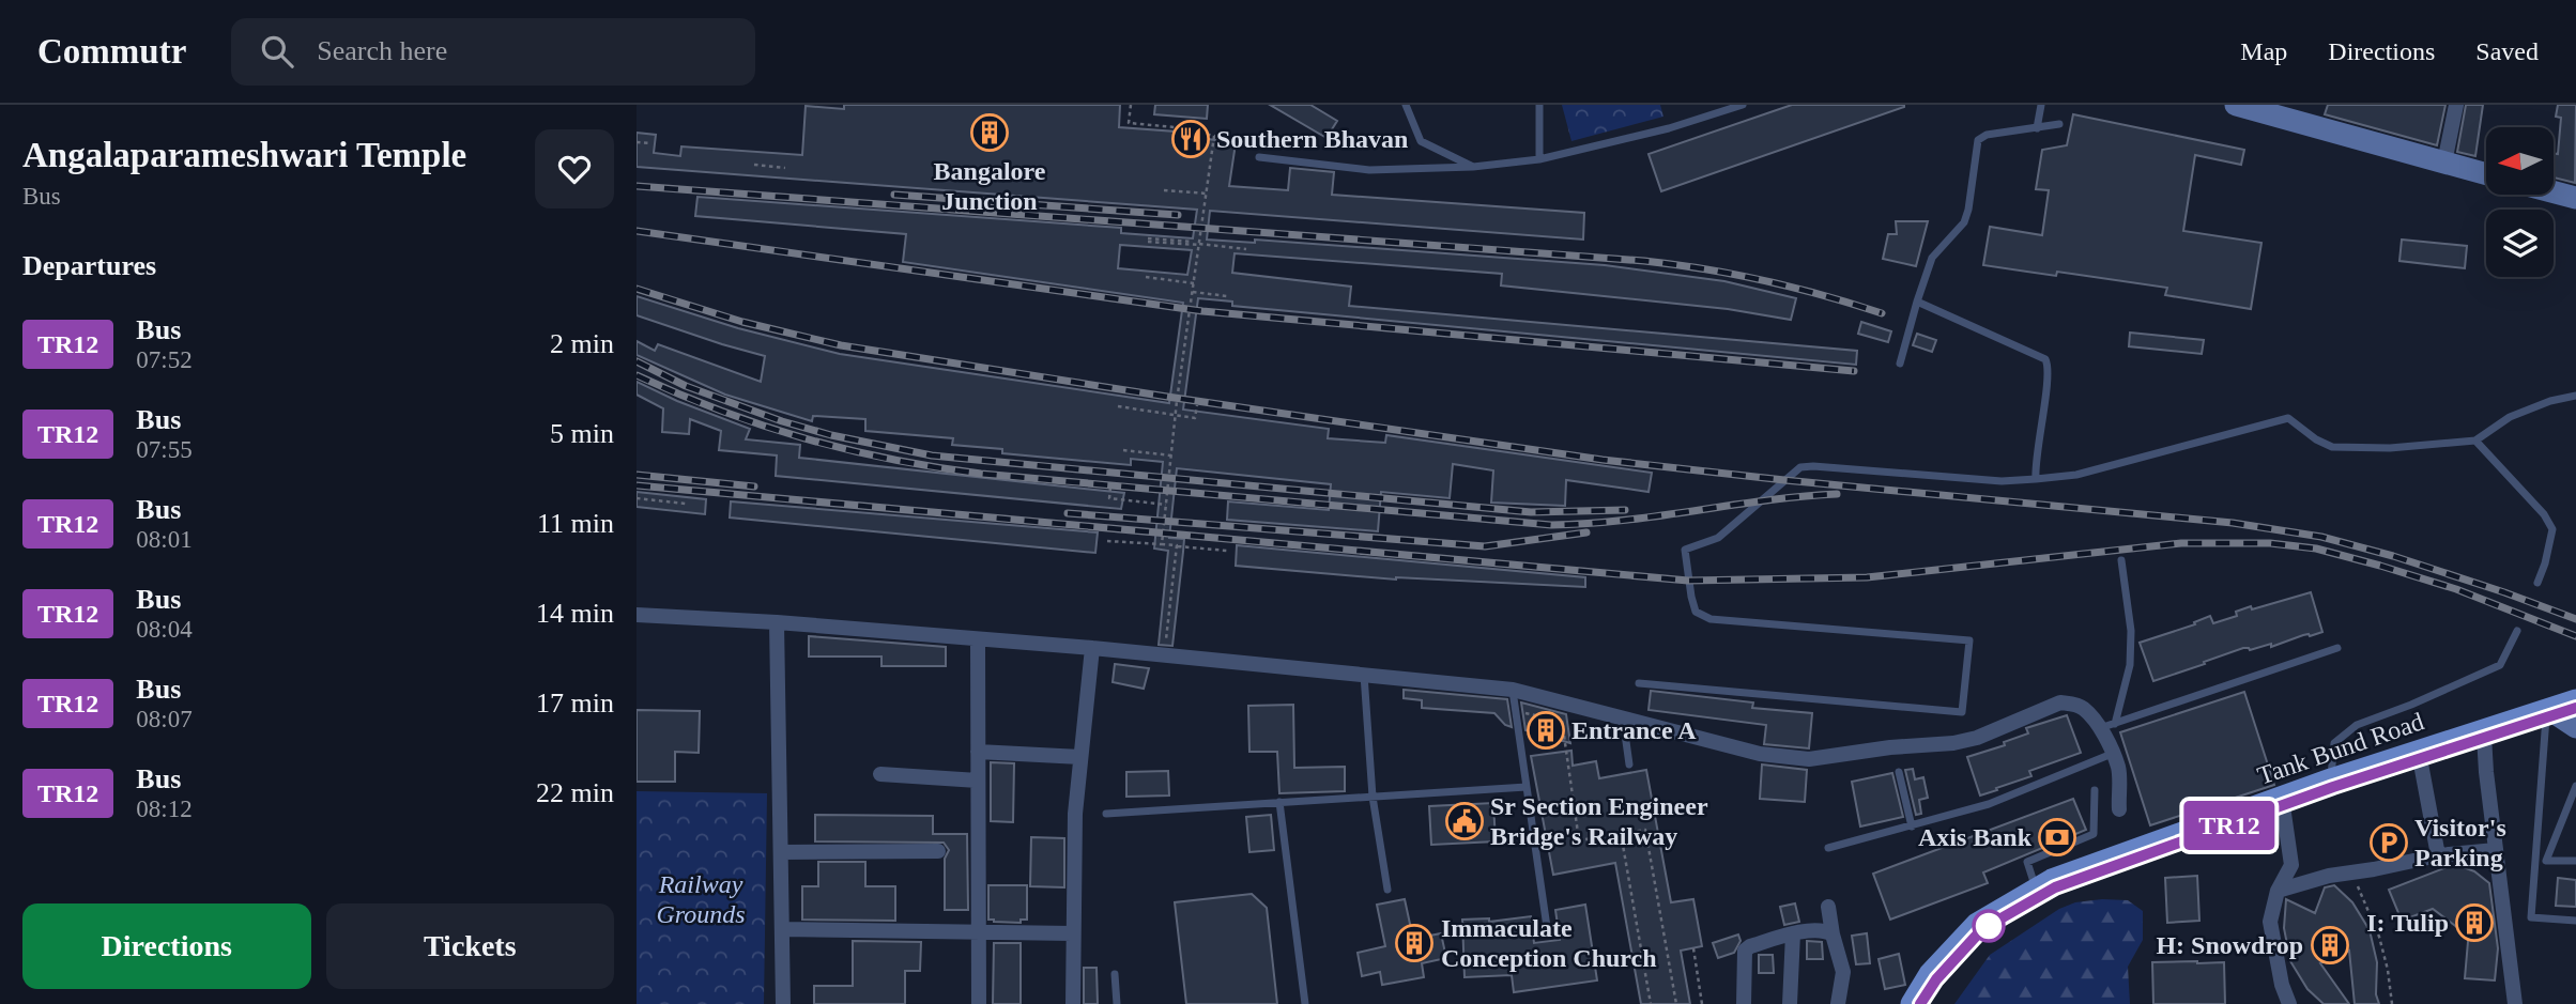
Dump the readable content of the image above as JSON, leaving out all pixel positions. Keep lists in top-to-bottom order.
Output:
{
  "streets": {
    "main road": ["Tank Bund Road"]
  },
  "parks": ["Railway Grounds"],
  "places": {
    "building": [
      "Bangalore Junction",
      "Entrance A",
      "I: Tulip",
      "Immaculate Conception Church",
      "H: Snowdrop"
    ],
    "restaurant": ["Southern Bhavan"],
    "public building": ["Sr Section Engineer Bridge's Railway"],
    "bank": ["Axis Bank"],
    "parking": ["Visitor's Parking"]
  },
  "lines": ["bus line TR12"],
  "north": "left",
  "page": {
    "header": "Commutr",
    "search": "Search here",
    "nav": ["Map", "Directions", "Saved"],
    "heading": [
      ["Angalaparameshwari Temple", "Bus"],
      "Departures"
    ],
    "on_map": "TR12",
    "list": [
      {
        "mark": "TR12",
        "name": "Bus",
        "note": "07:52",
        "value": "2 min"
      },
      {
        "mark": "TR12",
        "name": "Bus",
        "note": "07:55",
        "value": "5 min"
      },
      {
        "mark": "TR12",
        "name": "Bus",
        "note": "08:01",
        "value": "11 min"
      },
      {
        "mark": "TR12",
        "name": "Bus",
        "note": "08:04",
        "value": "14 min"
      },
      {
        "mark": "TR12",
        "name": "Bus",
        "note": "08:07",
        "value": "17 min"
      },
      {
        "mark": "TR12",
        "name": "Bus",
        "note": "08:12",
        "value": "22 min"
      }
    ],
    "buttons": ["Directions", "Tickets"]
  }
}
